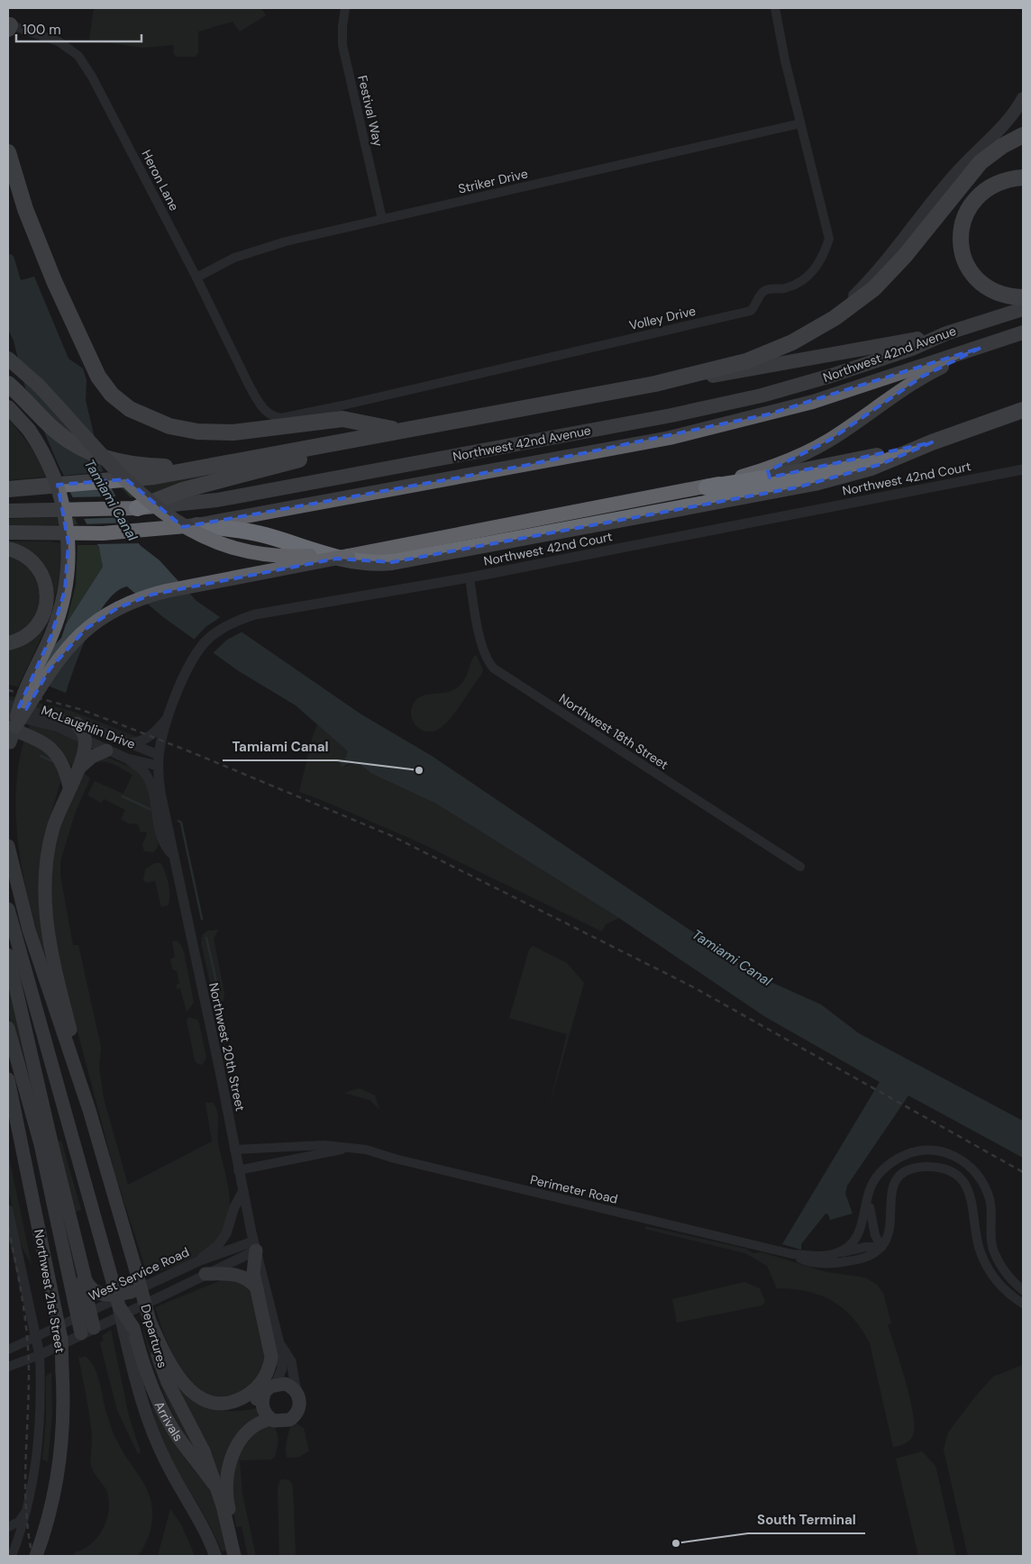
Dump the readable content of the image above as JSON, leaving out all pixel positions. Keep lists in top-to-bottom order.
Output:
{
  "streets": {
    "highway": ["Northwest 42nd Avenue"],
    "main road": ["Northwest 21st Street", "Departures", "Arrivals"],
    "street": [
      "Festival Way",
      "Heron Lane",
      "Striker Drive",
      "Volley Drive",
      "Northwest 42nd Court",
      "McLaughlin Drive",
      "Northwest 18th Street",
      "Northwest 20th Street",
      "Perimeter Road",
      "West Service Road"
    ]
  },
  "crossings": [
    ["Festival Way", "Striker Drive"],
    ["Heron Lane", "Striker Drive"],
    ["Heron Lane", "Volley Drive"],
    ["Striker Drive", "Volley Drive"],
    ["Northwest 42nd Court", "McLaughlin Drive"],
    ["Northwest 42nd Court", "Northwest 18th Street"],
    ["Northwest 42nd Court", "Northwest 20th Street"],
    ["McLaughlin Drive", "Northwest 20th Street"],
    ["Northwest 20th Street", "Perimeter Road"],
    ["Northwest 20th Street", "West Service Road"],
    ["Northwest 20th Street", "Arrivals"]
  ],
  "water": ["Tamiami Canal"],
  "places": ["Tamiami Canal", "South Terminal"],
  "scale_bar": "100 m"
}
